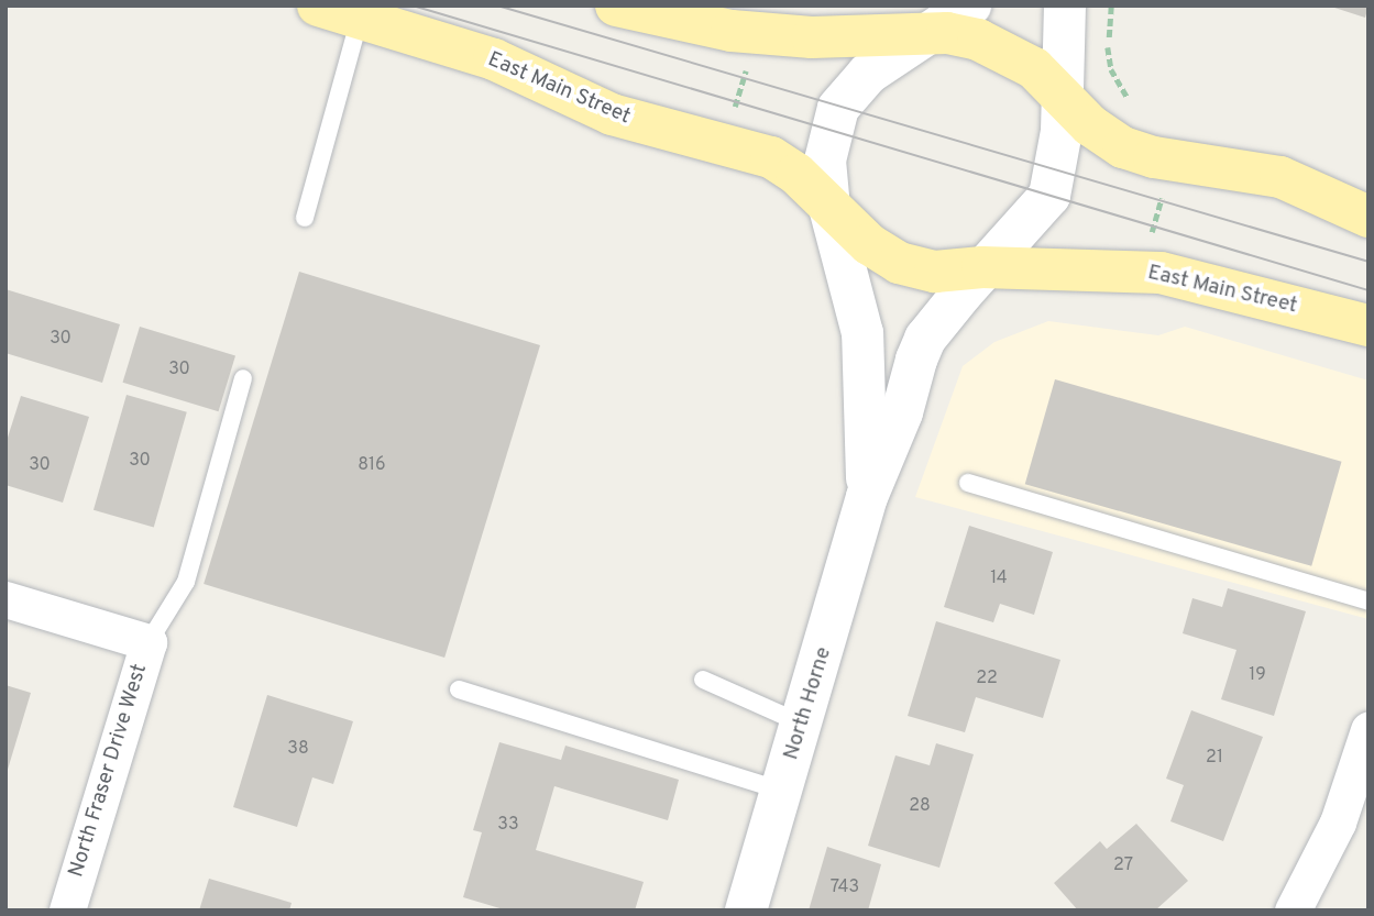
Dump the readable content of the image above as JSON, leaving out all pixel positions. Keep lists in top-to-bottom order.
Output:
{
  "streets": {
    "main road": ["East Main Street"],
    "street": ["North Horne", "North Fraser Drive West"]
  },
  "crossings": [
    ["East Main Street", "North Horne"]
  ],
  "house_numbers": [
    "30",
    "30",
    "30",
    "30",
    "816",
    "14",
    "19",
    "22",
    "38",
    "21",
    "28",
    "33",
    "27",
    "743"
  ]
}
